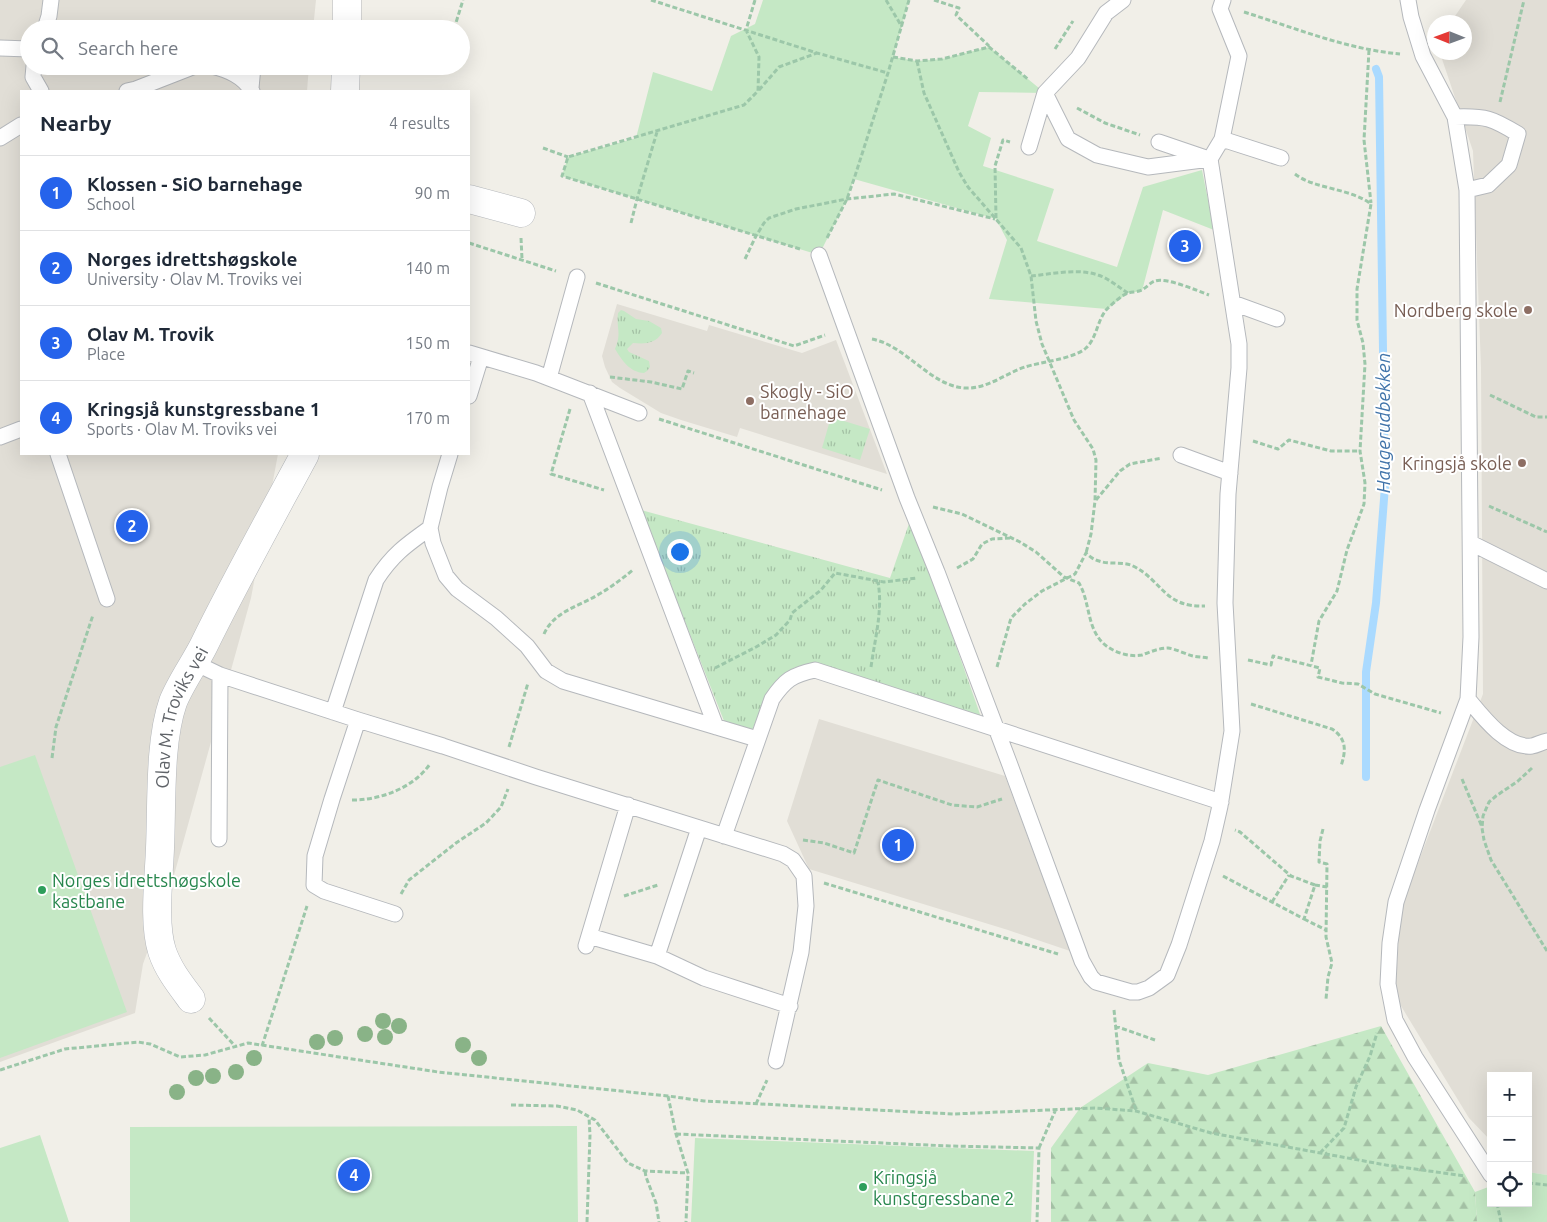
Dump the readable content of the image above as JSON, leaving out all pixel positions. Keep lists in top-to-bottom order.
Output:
{
  "streets": {
    "street": ["Olav M. Troviks vei"]
  },
  "water": ["Haugerudbekken"],
  "places": [
    "Nordberg skole",
    "Skogly - SiO barnehage",
    "Kringsjå skole",
    "Norges idrettshøgskole kastbane",
    "Kringsjå kunstgressbane 2"
  ],
  "north": "left",
  "page": {
    "search": "Search here",
    "heading": ["Nearby", "4 results"],
    "list": [
      {
        "mark": "1",
        "name": "Klossen - SiO barnehage",
        "note": "School",
        "value": "90 m"
      },
      {
        "mark": "2",
        "name": "Norges idrettshøgskole",
        "note": "University · Olav M. Troviks vei",
        "value": "140 m"
      },
      {
        "mark": "3",
        "name": "Olav M. Trovik",
        "note": "Place",
        "value": "150 m"
      },
      {
        "mark": "4",
        "name": "Kringsjå kunstgressbane 1",
        "note": "Sports · Olav M. Troviks vei",
        "value": "170 m"
      }
    ],
    "pins": [
      "3",
      "2",
      "1",
      "4"
    ],
    "map_buttons": ["+", "−"]
  }
}
